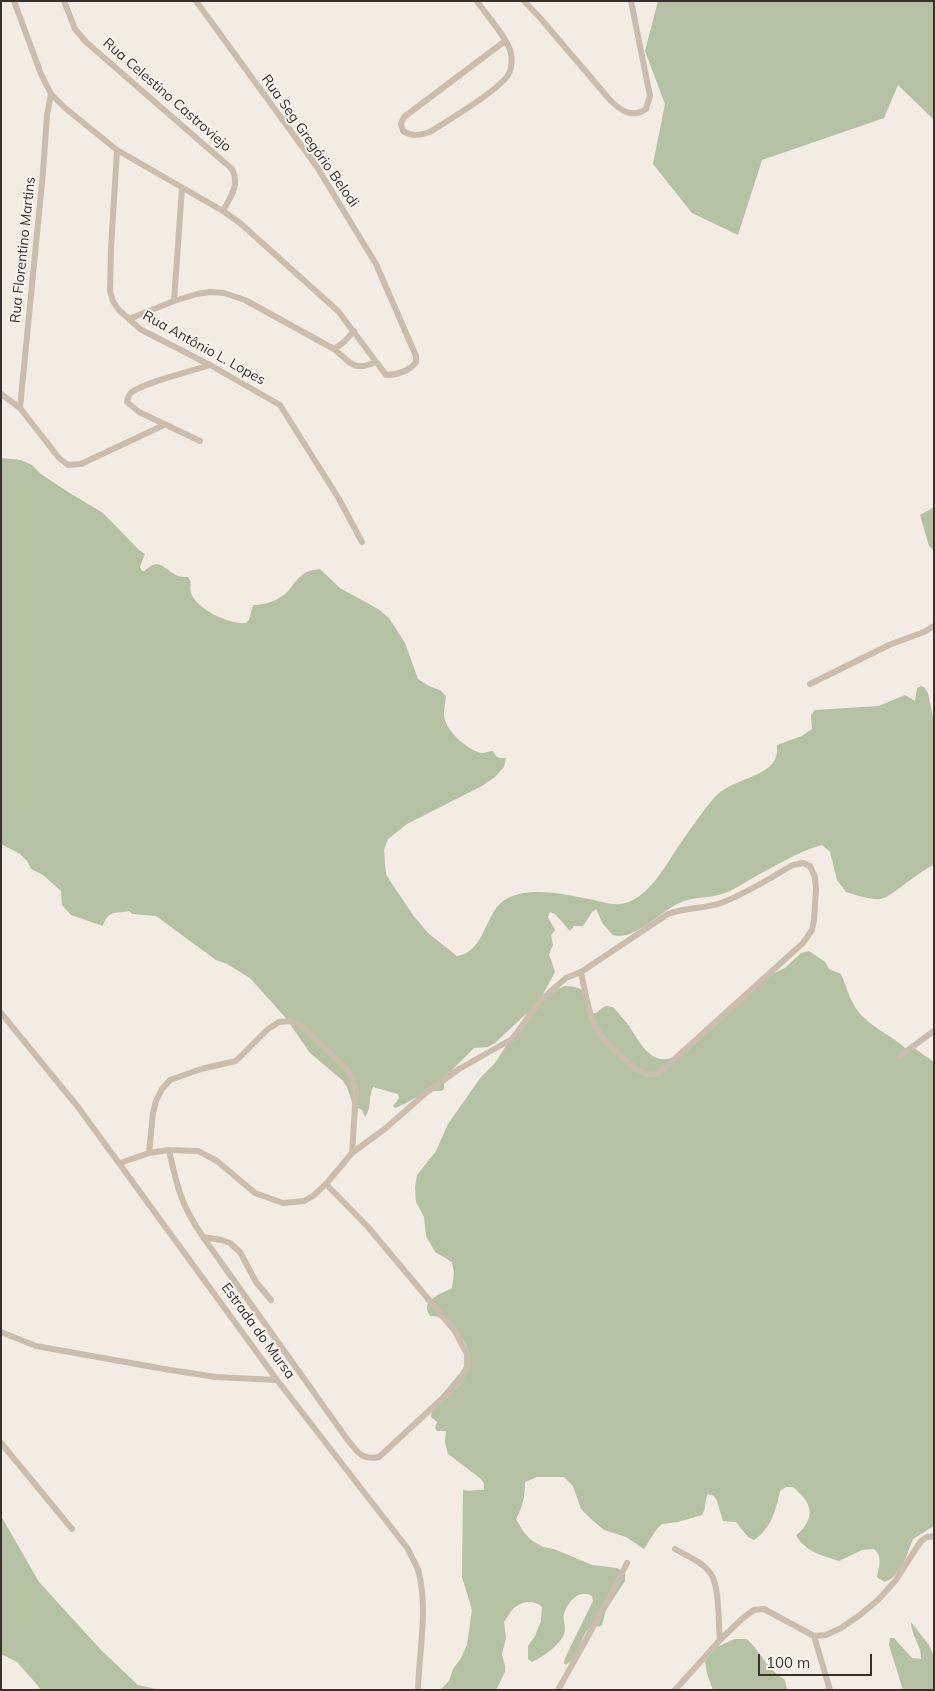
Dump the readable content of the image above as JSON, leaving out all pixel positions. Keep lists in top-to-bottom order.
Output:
{
  "streets": {
    "street": [
      "Rua Celestino Castroviejo",
      "Rua Seg Gregório Belodi",
      "Rua Florentino Martins",
      "Rua Antônio L. Lopes",
      "Estrada do Mursa"
    ]
  },
  "scale_bar": "100 m"
}
